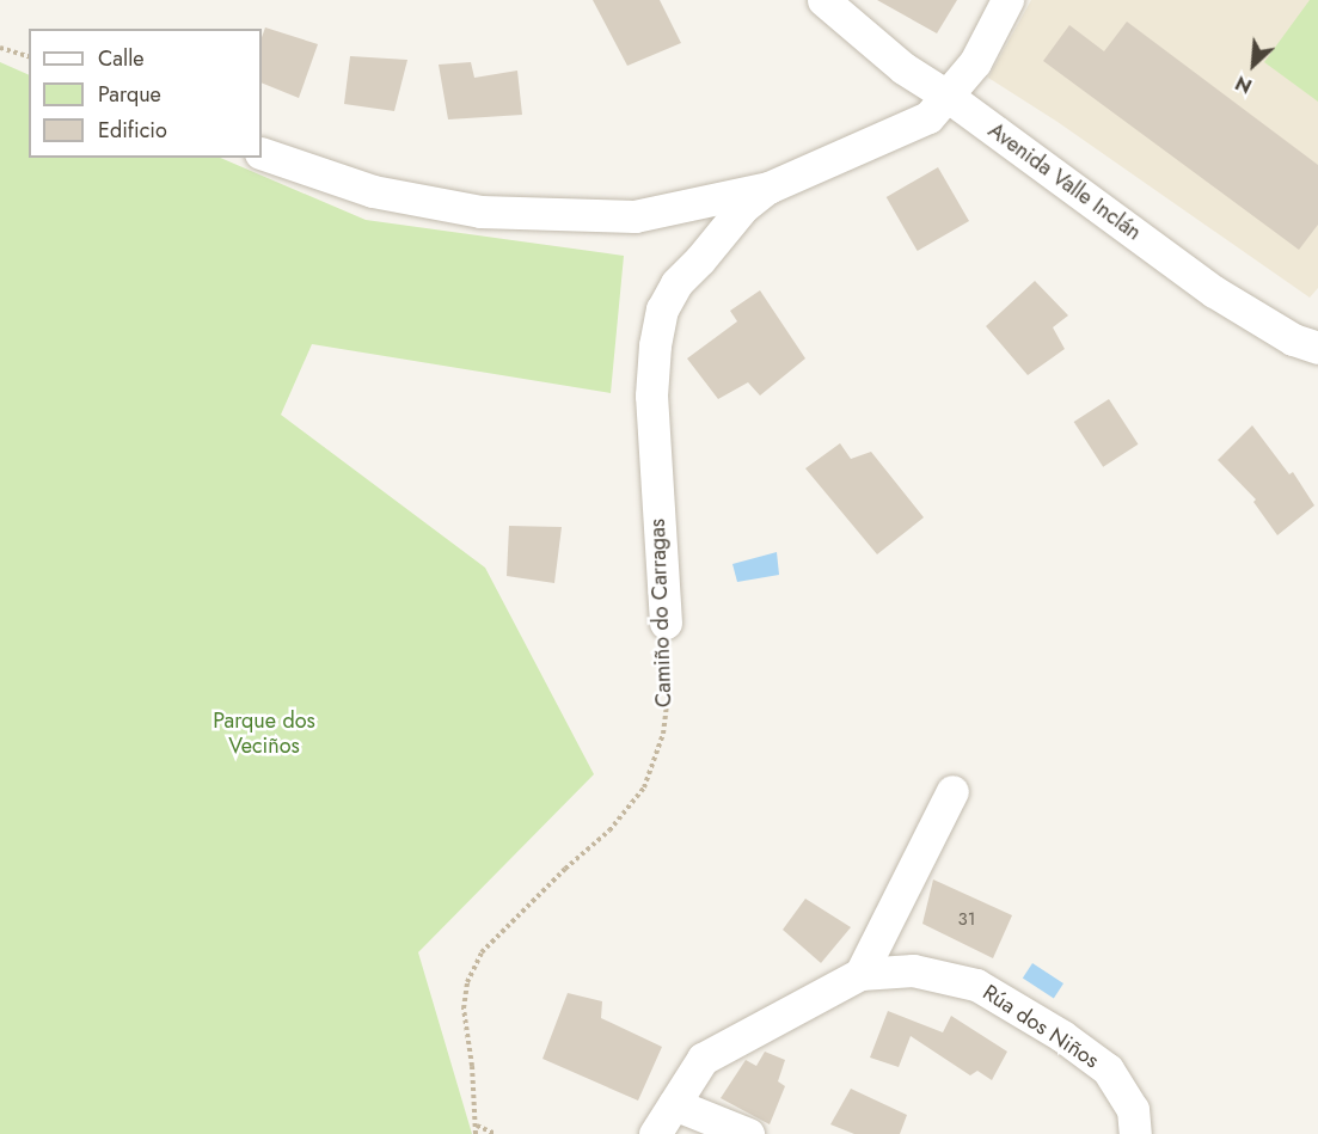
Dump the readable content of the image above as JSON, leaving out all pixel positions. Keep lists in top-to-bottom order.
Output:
{
  "streets": {
    "street": ["Avenida Valle Inclán", "Camiño do Carragas", "Rúa dos Niños"]
  },
  "crossings": [
    ["Avenida Valle Inclán", "Camiño do Carragas"]
  ],
  "parks": ["Parque dos Veciños"],
  "house_numbers": ["31"],
  "legend": ["Calle", "Parque", "Edificio"],
  "north": "bottom left"
}
